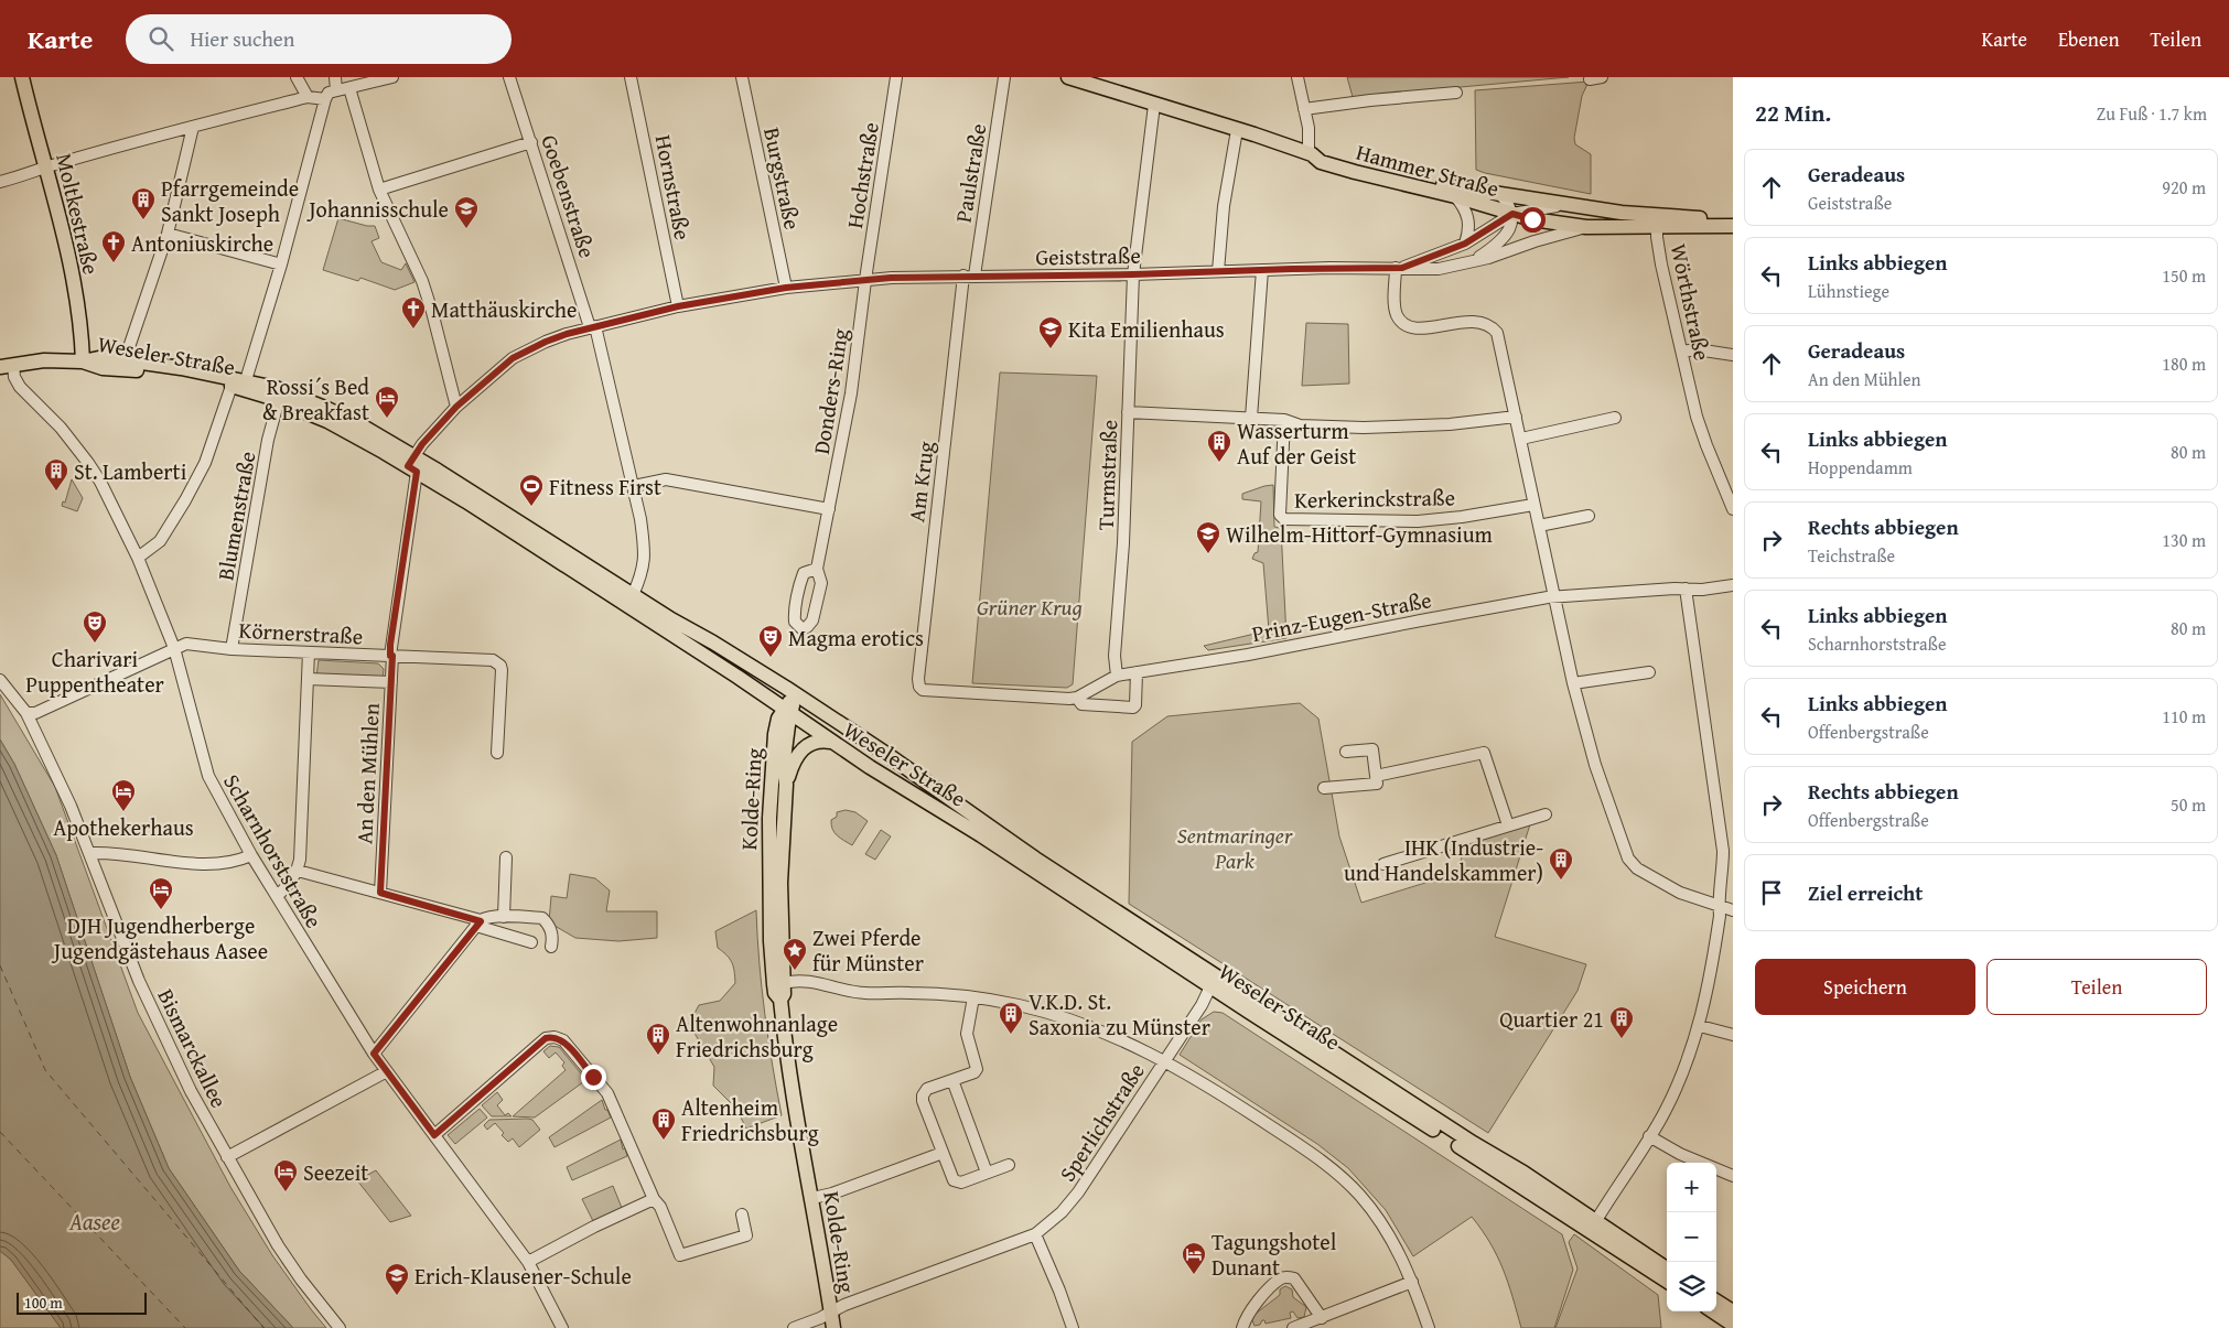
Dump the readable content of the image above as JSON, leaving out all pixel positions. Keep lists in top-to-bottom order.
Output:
{
  "streets": {
    "main road": [
      "Hammer Straße",
      "Moltkestraße",
      "Weseler Straße",
      "Kolde-Ring"
    ],
    "street": [
      "Paulstraße",
      "Hochstraße",
      "Burgstraße",
      "Hornstraße",
      "Goebenstraße",
      "Geiststraße",
      "Wörthstraße",
      "Donders-Ring",
      "Turmstraße",
      "Am Krug",
      "Kerkerinckstraße",
      "Blumenstraße",
      "Prinz-Eugen-Straße",
      "Körnerstraße",
      "An den Mühlen",
      "Scharnhorststraße",
      "Bismarckallee",
      "Sperlichstraße"
    ]
  },
  "crossings": [
    ["Hammer Straße", "Geiststraße"],
    ["Hammer Straße", "Wörthstraße"],
    ["Hammer Straße", "Turmstraße"],
    ["Paulstraße", "Geiststraße"],
    ["Paulstraße", "Am Krug"],
    ["Hochstraße", "Geiststraße"],
    ["Hochstraße", "Donders-Ring"],
    ["Burgstraße", "Geiststraße"],
    ["Hornstraße", "Geiststraße"],
    ["Goebenstraße", "Geiststraße"],
    ["Goebenstraße", "Weseler Straße"],
    ["Moltkestraße", "Weseler Straße"],
    ["Geiststraße", "Weseler Straße"],
    ["Geiststraße", "Donders-Ring"],
    ["Geiststraße", "Turmstraße"],
    ["Geiststraße", "Am Krug"],
    ["Geiststraße", "An den Mühlen"],
    ["Weseler Straße", "Blumenstraße"],
    ["Weseler Straße", "An den Mühlen"],
    ["Weseler Straße", "Kolde-Ring"],
    ["Weseler Straße", "Scharnhorststraße"],
    ["Weseler Straße", "Sperlichstraße"],
    ["Turmstraße", "Prinz-Eugen-Straße"],
    ["Am Krug", "Prinz-Eugen-Straße"],
    ["Blumenstraße", "Körnerstraße"],
    ["Körnerstraße", "An den Mühlen"],
    ["Körnerstraße", "Scharnhorststraße"],
    ["Körnerstraße", "Bismarckallee"]
  ],
  "water": ["Aasee"],
  "parks": ["Grüner Krug", "Sentmaringer Park"],
  "places": {
    "building": [
      "Pfarrgemeinde Sankt Joseph",
      "Wasserturm Auf der Geist",
      "St. Lamberti",
      "IHK (Industrie- und Handelskammer)",
      "V.K.D. St. Saxonia zu Münster",
      "Quartier 21",
      "Altenwohnanlage Friedrichsburg",
      "Altenheim Friedrichsburg"
    ],
    "school or university": [
      "Johannisschule",
      "Kita Emilienhaus",
      "Wilhelm-Hittorf-Gymnasium",
      "Erich-Klausener-Schule"
    ],
    "church": ["Antoniuskirche", "Matthäuskirche"],
    "hotel": [
      "Rossi´s Bed & Breakfast",
      "Apothekerhaus",
      "DJH Jugendherberge Jugendgästehaus Aasee",
      "Seezeit",
      "Tagungshotel Dunant"
    ],
    "sports": ["Fitness First"],
    "theatre": ["Charivari Puppentheater", "Magma erotics"],
    "place": ["Zwei Pferde für Münster"]
  },
  "scale_bar": "100 m",
  "page": {
    "header": "Karte",
    "search": "Hier suchen",
    "nav": ["Karte", "Ebenen", "Teilen"],
    "heading": ["22 Min.", "Zu Fuß · 1.7 km"],
    "list": [
      ["Geradeaus", "Geiststraße", "920 m"],
      ["Links abbiegen", "Lühnstiege", "150 m"],
      ["Geradeaus", "An den Mühlen", "180 m"],
      ["Links abbiegen", "Hoppendamm", "80 m"],
      ["Rechts abbiegen", "Teichstraße", "130 m"],
      ["Links abbiegen", "Scharnhorststraße", "80 m"],
      ["Links abbiegen", "Offenbergstraße", "110 m"],
      ["Rechts abbiegen", "Offenbergstraße", "50 m"],
      "Ziel erreicht"
    ],
    "buttons": ["Speichern", "Teilen"],
    "map_buttons": ["+", "−"],
    "scale": "100 m"
  }
}
